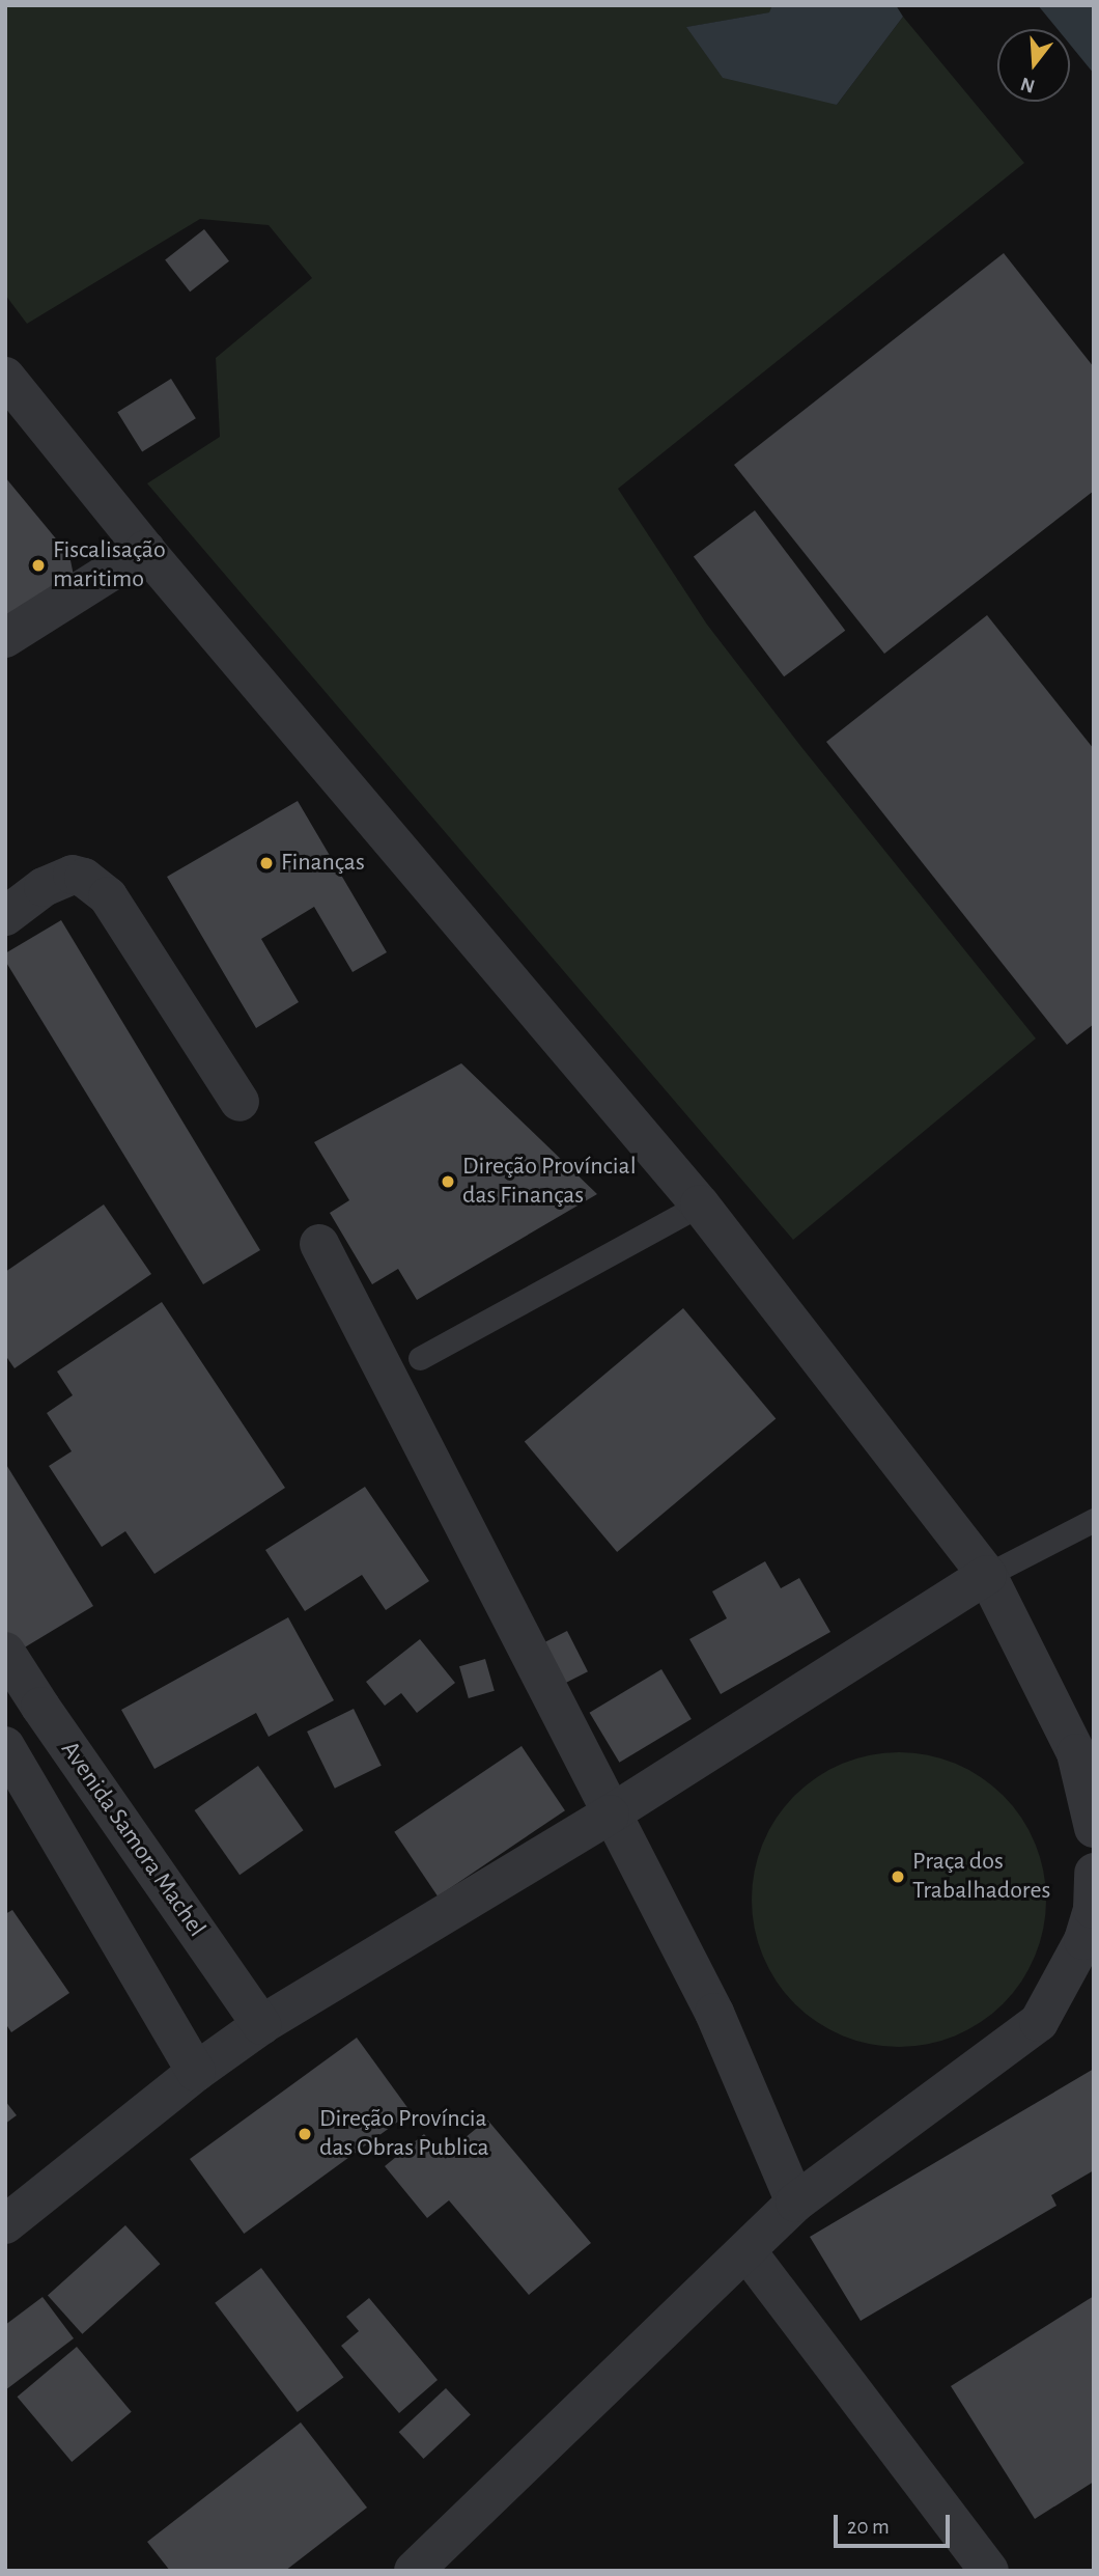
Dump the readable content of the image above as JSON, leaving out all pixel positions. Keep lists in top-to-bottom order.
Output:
{
  "streets": {
    "street": ["Avenida Samora Machel"]
  },
  "places": [
    "Fiscalisação maritimo",
    "Finanças",
    "Direção Províncial das Finanças",
    "Praça dos Trabalhadores",
    "Direção Província das Obras Publica"
  ],
  "scale_bar": "20 m",
  "north": "bottom"
}
